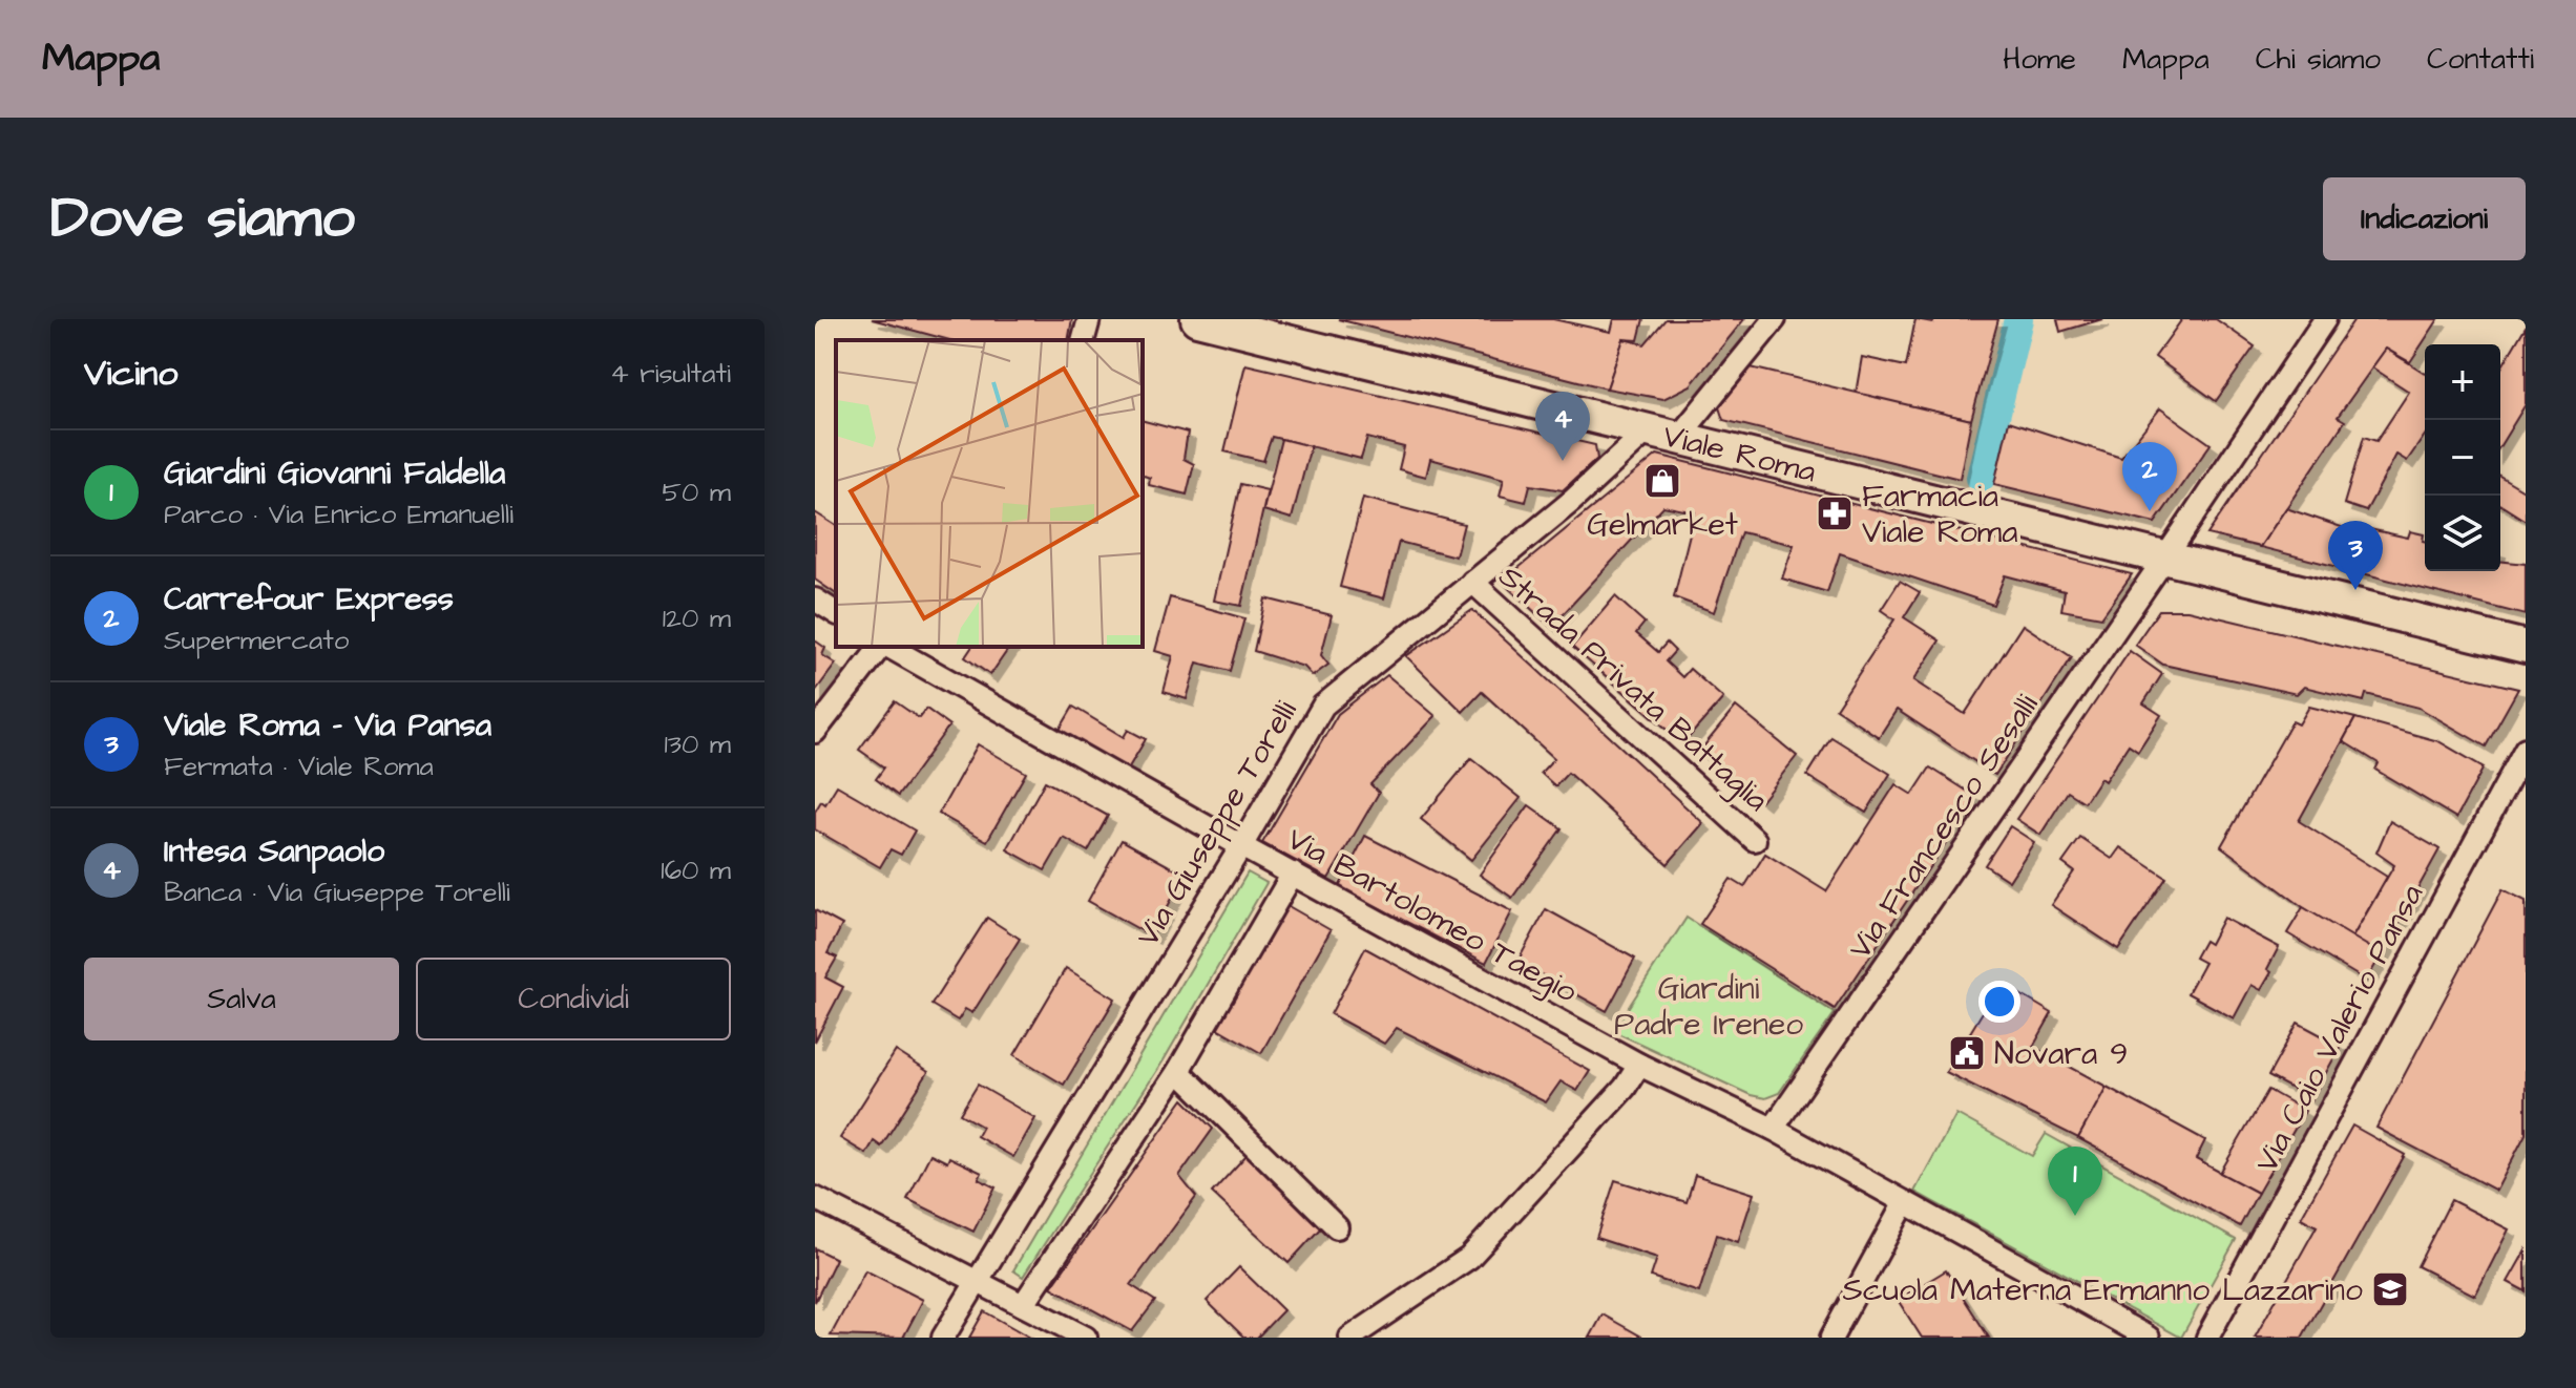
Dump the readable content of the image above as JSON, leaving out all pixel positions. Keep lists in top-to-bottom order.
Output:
{
  "streets": {
    "street": [
      "Viale Roma",
      "Strada Privata Battaglia",
      "Via Giuseppe Torelli",
      "Via Francesco Sesalli",
      "Via Bartolomeo Taegio",
      "Via Caio Valerio Pansa"
    ]
  },
  "crossings": [
    ["Viale Roma", "Via Giuseppe Torelli"],
    ["Viale Roma", "Via Francesco Sesalli"],
    ["Strada Privata Battaglia", "Via Giuseppe Torelli"],
    ["Via Giuseppe Torelli", "Via Bartolomeo Taegio"],
    ["Via Francesco Sesalli", "Via Bartolomeo Taegio"]
  ],
  "parks": ["Giardini Padre Ireneo"],
  "places": {
    "shop": ["Gelmarket"],
    "pharmacy": ["Farmacia Viale Roma"],
    "public building": ["Novara 9"],
    "school or university": ["Scuola Materna Ermanno Lazzarino"]
  },
  "page": {
    "header": "Mappa",
    "nav": [
      "Home",
      "Mappa",
      "Chi siamo",
      "Contatti"
    ],
    "title": "Dove siamo",
    "buttons": [
      "Indicazioni",
      ["Salva", "Condividi"]
    ],
    "heading": ["Vicino", "4 risultati"],
    "map_buttons": ["+", "−"],
    "pins": [
      "4",
      "2",
      "3",
      "1"
    ],
    "list": [
      {
        "mark": "1",
        "name": "Giardini Giovanni Faldella",
        "note": "Parco · Via Enrico Emanuelli",
        "value": "50 m"
      },
      {
        "mark": "2",
        "name": "Carrefour Express",
        "note": "Supermercato",
        "value": "120 m"
      },
      {
        "mark": "3",
        "name": "Viale Roma - Via Pansa",
        "note": "Fermata · Viale Roma",
        "value": "130 m"
      },
      {
        "mark": "4",
        "name": "Intesa Sanpaolo",
        "note": "Banca · Via Giuseppe Torelli",
        "value": "160 m"
      }
    ]
  }
}
